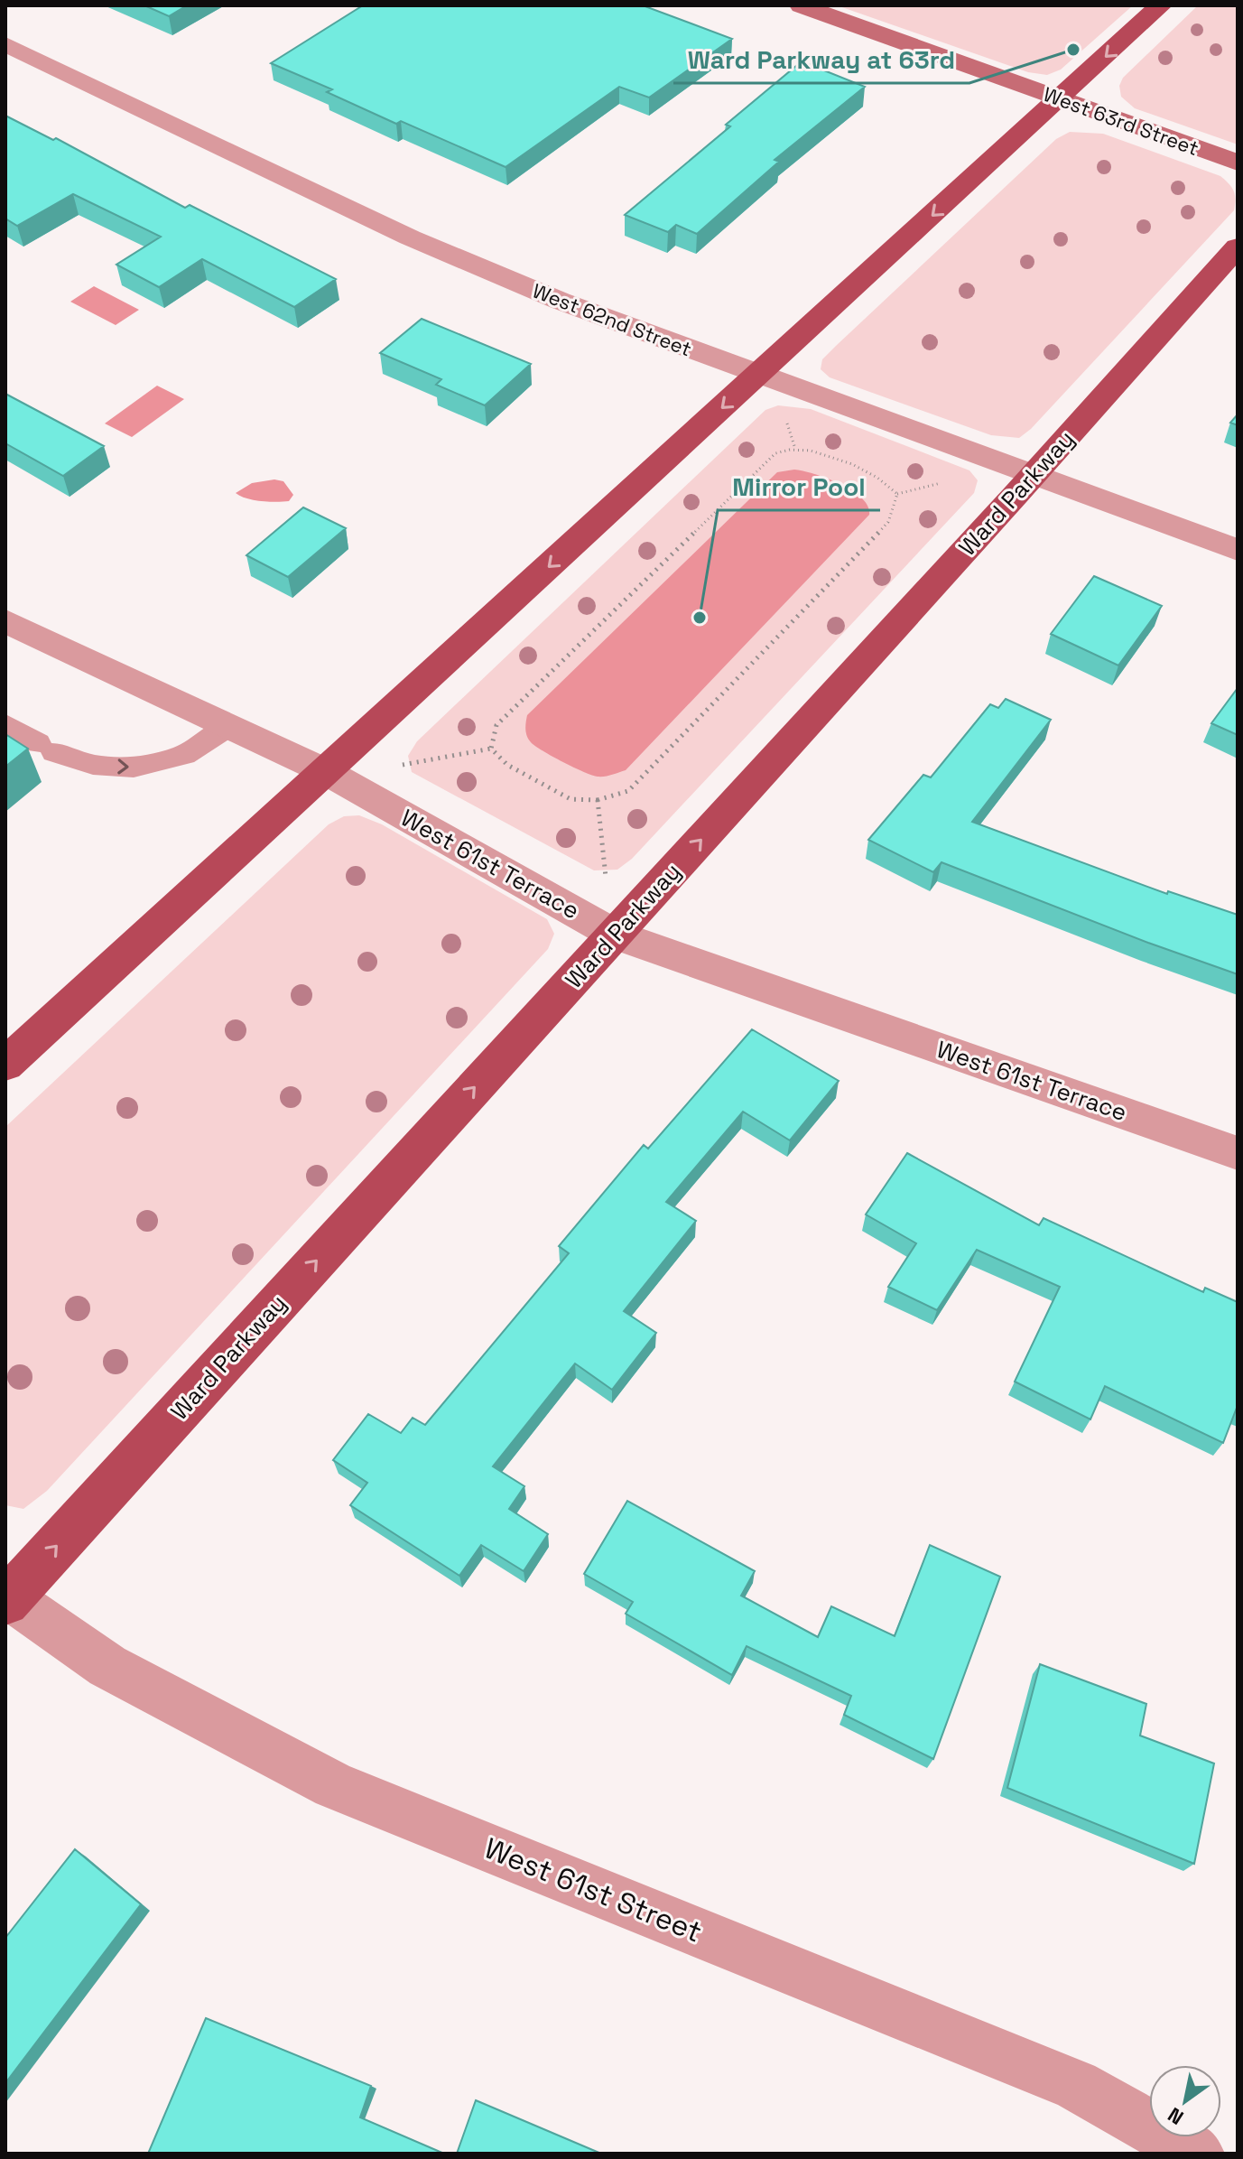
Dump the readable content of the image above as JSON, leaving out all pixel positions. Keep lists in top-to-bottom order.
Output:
{
  "streets": {
    "main road": ["West 63rd Street", "Ward Parkway"],
    "street": ["West 62nd Street", "West 61st Terrace", "West 61st Street"]
  },
  "crossings": [
    ["West 62nd Street", "Ward Parkway"],
    ["Ward Parkway", "West 61st Terrace"],
    ["Ward Parkway", "West 61st Street"]
  ],
  "places": ["Ward Parkway at 63rd", "Mirror Pool"],
  "north": "bottom left"
}
